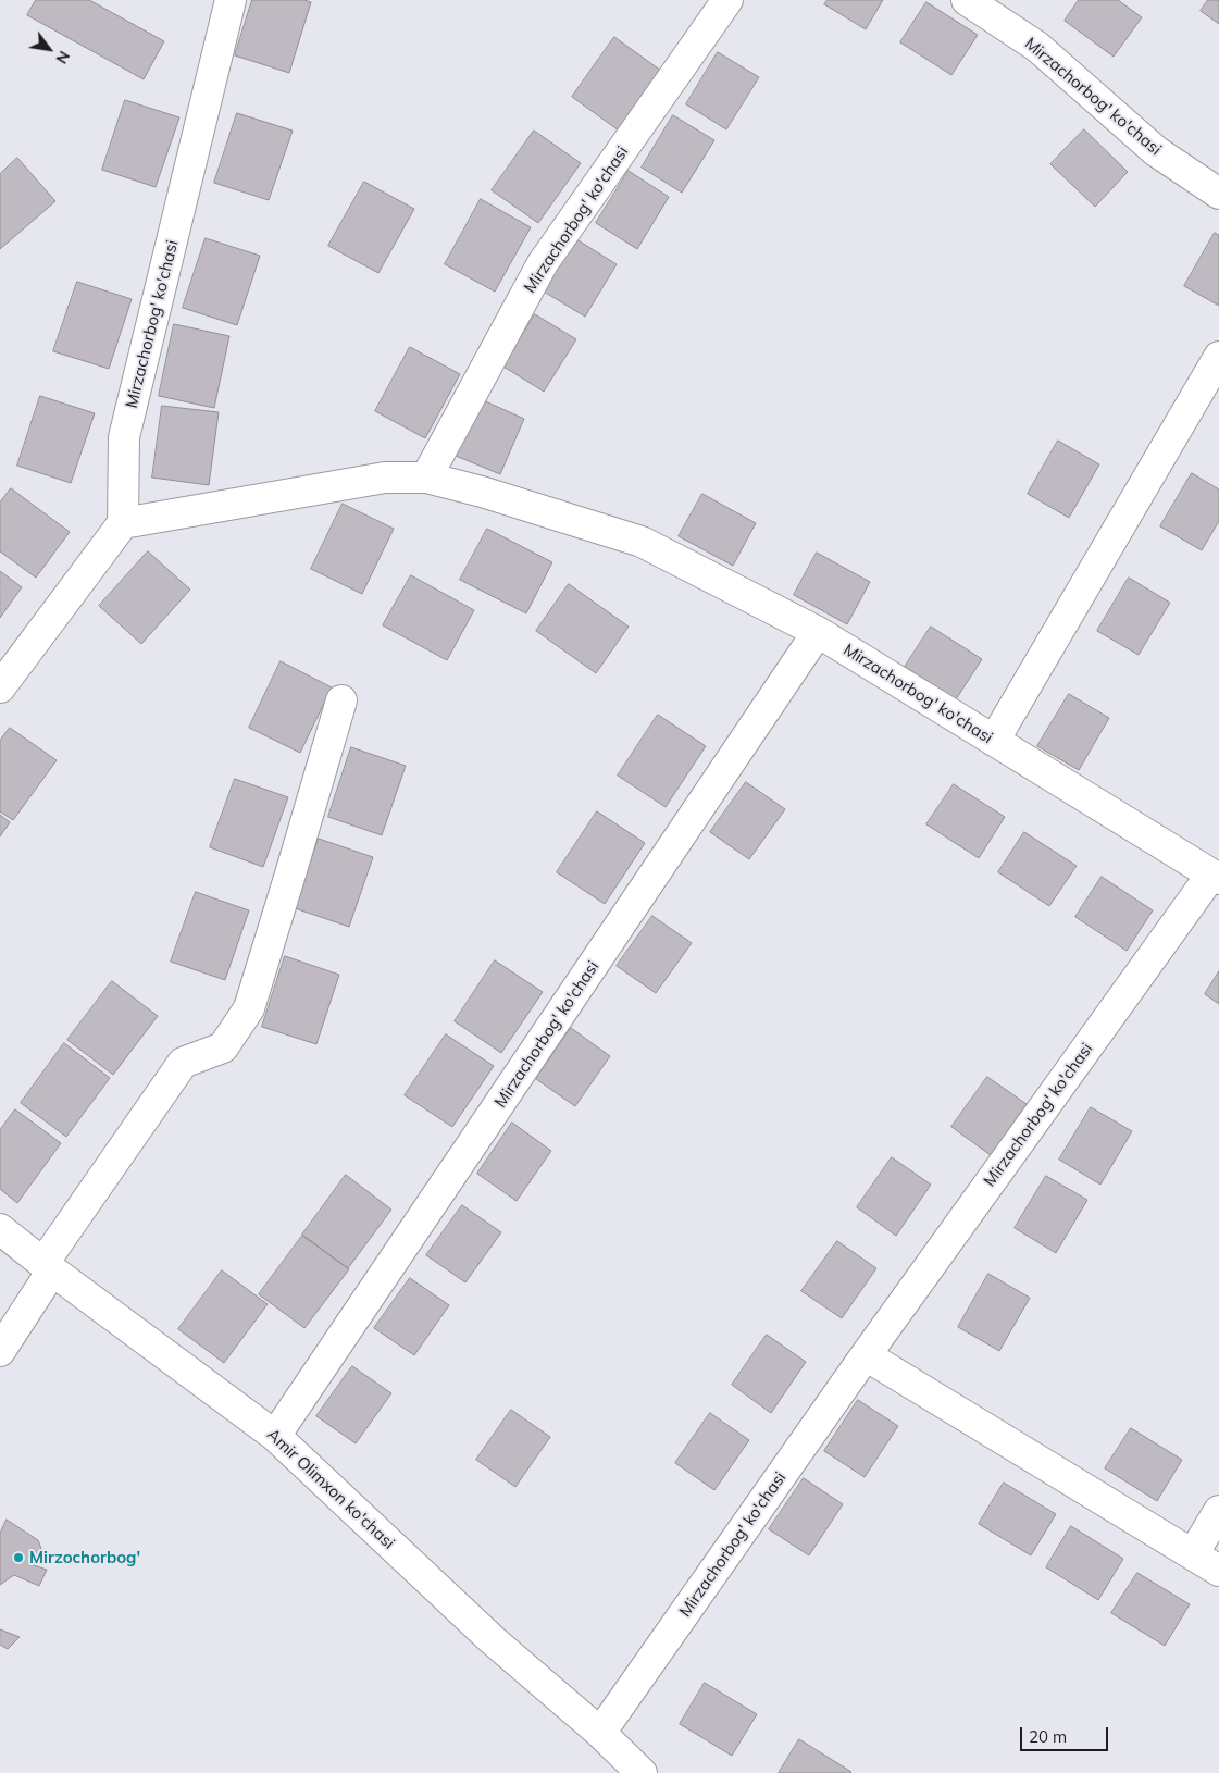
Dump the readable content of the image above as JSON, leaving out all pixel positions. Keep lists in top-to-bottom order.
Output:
{
  "streets": {
    "street": ["Mirzachorbog' ko'chasi", "Amir Olimxon ko'chasi"]
  },
  "crossings": [
    ["Mirzachorbog' ko'chasi", "Amir Olimxon ko'chasi"]
  ],
  "places": ["Mirzochorbog'"],
  "scale_bar": "20 m",
  "north": "bottom right"
}
